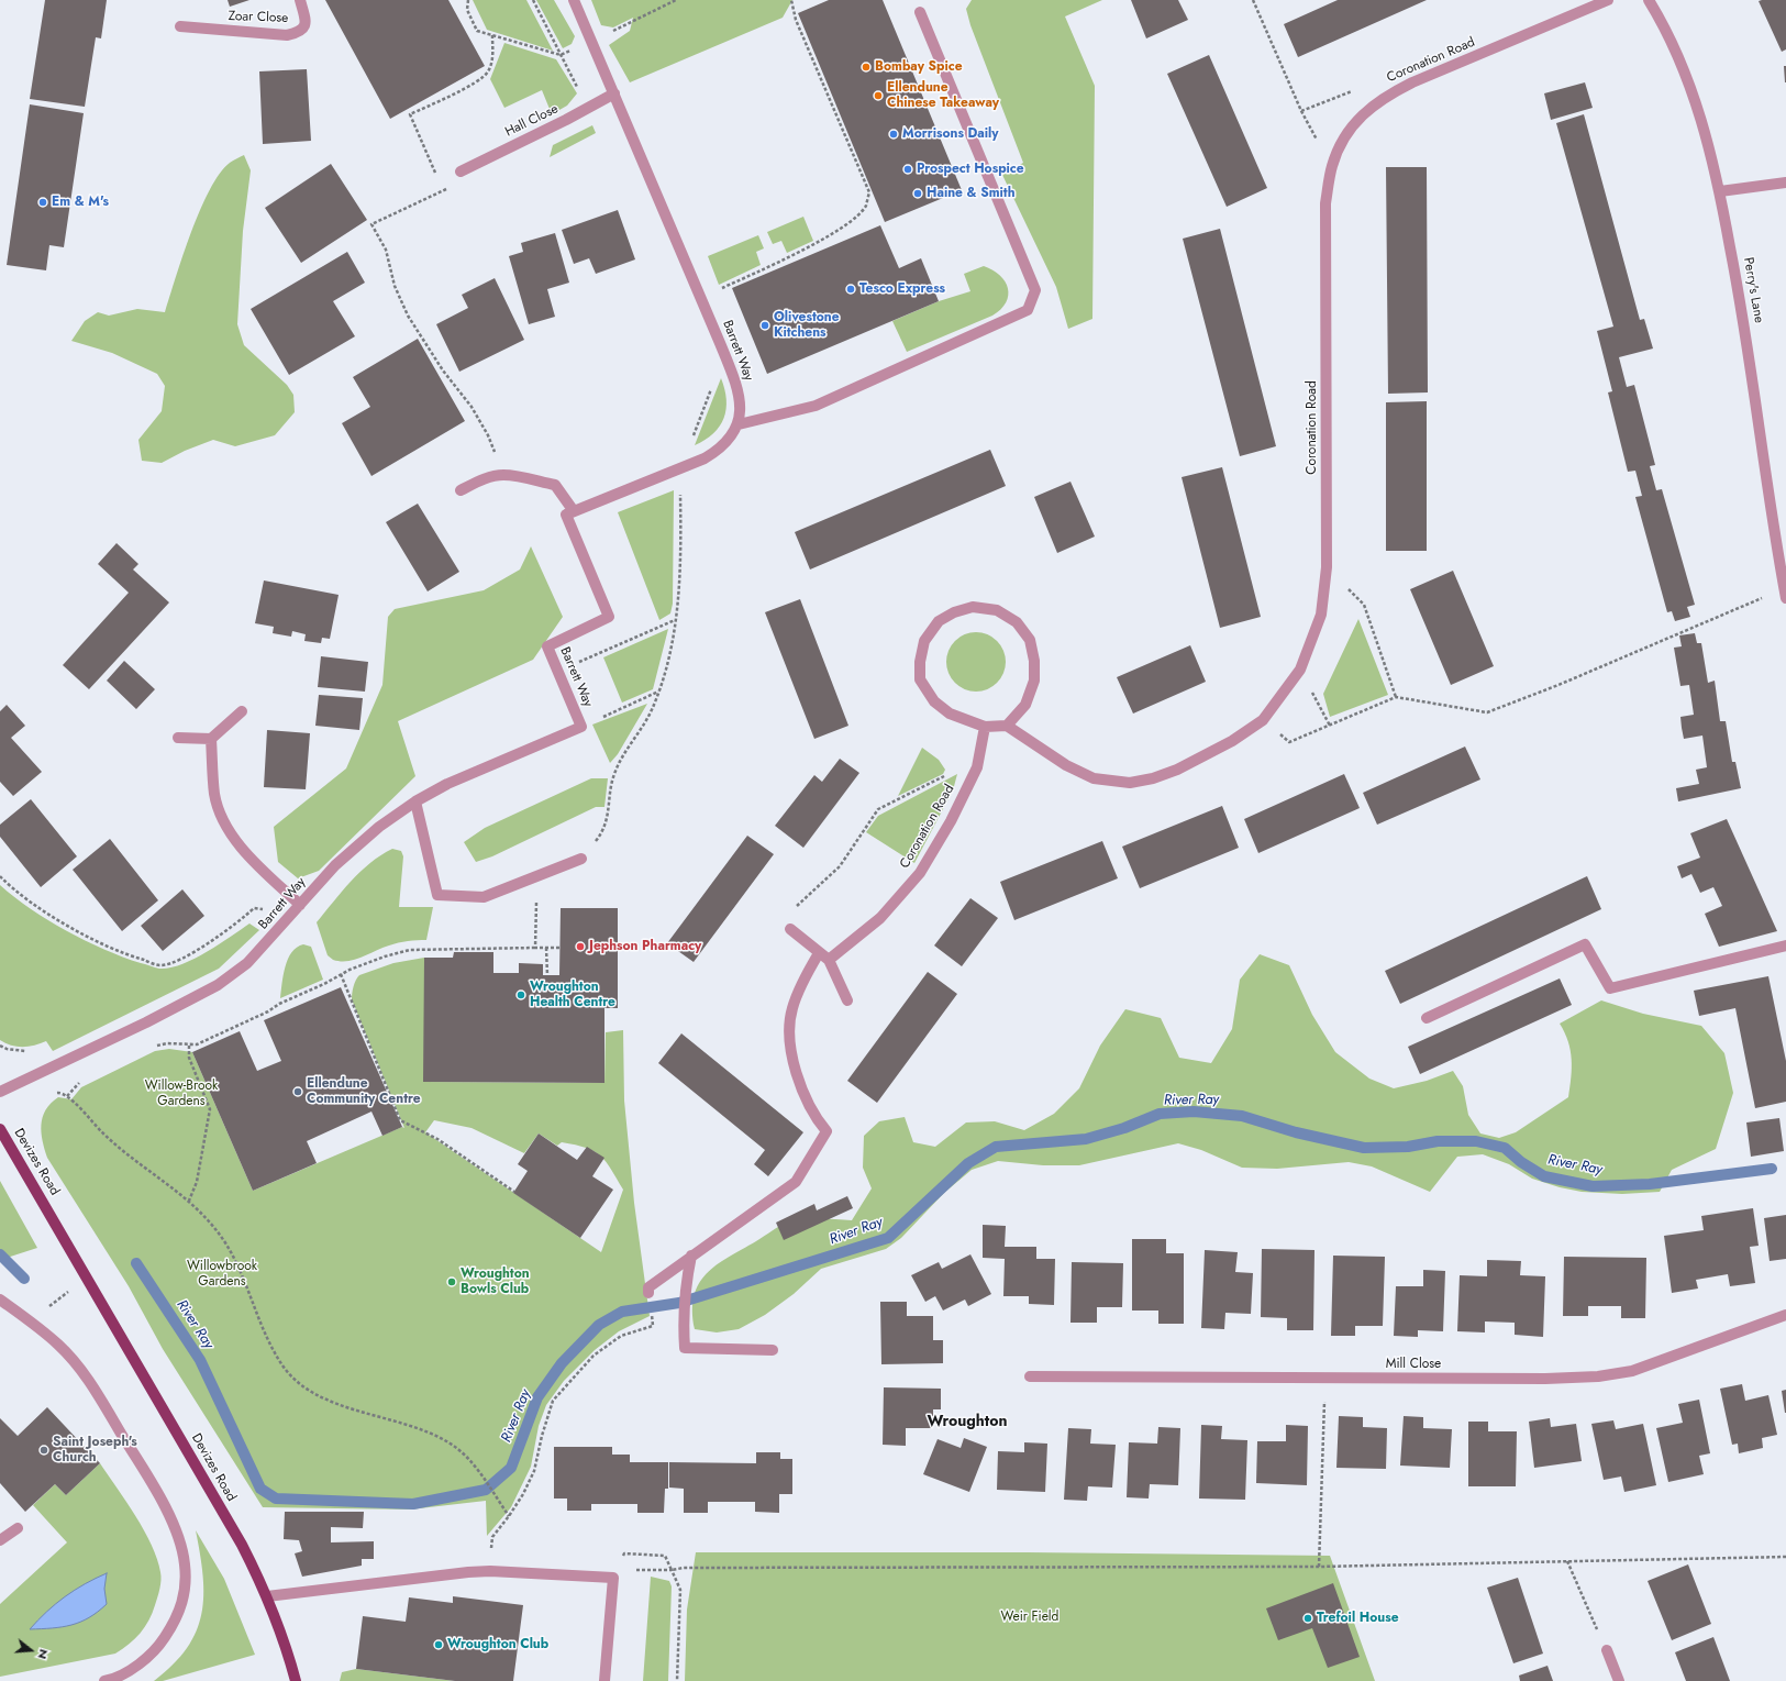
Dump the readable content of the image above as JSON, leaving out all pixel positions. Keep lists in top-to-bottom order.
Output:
{
  "streets": {
    "main road": ["Devizes Road"],
    "street": [
      "Zoar Close",
      "Coronation Road",
      "Hall Close",
      "Perry's Lane",
      "Barrett Way",
      "Mill Close"
    ]
  },
  "crossings": [
    ["Hall Close", "Barrett Way"]
  ],
  "districts": ["Wroughton"],
  "water": ["River Ray"],
  "parks": ["Willow-Brook Gardens", "Willowbrook Gardens", "Weir Field"],
  "places": [
    "Bombay Spice",
    "Ellendune Chinese Takeaway",
    "Morrisons Daily",
    "Prospect Hospice",
    "Haine & Smith",
    "Em & M's",
    "Tesco Express",
    "Olivestone Kitchens",
    "Jephson Pharmacy",
    "Wroughton Health Centre",
    "Ellendune Community Centre",
    "Wroughton Bowls Club",
    "Saint Joseph's Church",
    "Trefoil House",
    "Wroughton Club"
  ],
  "north": "right"
}
